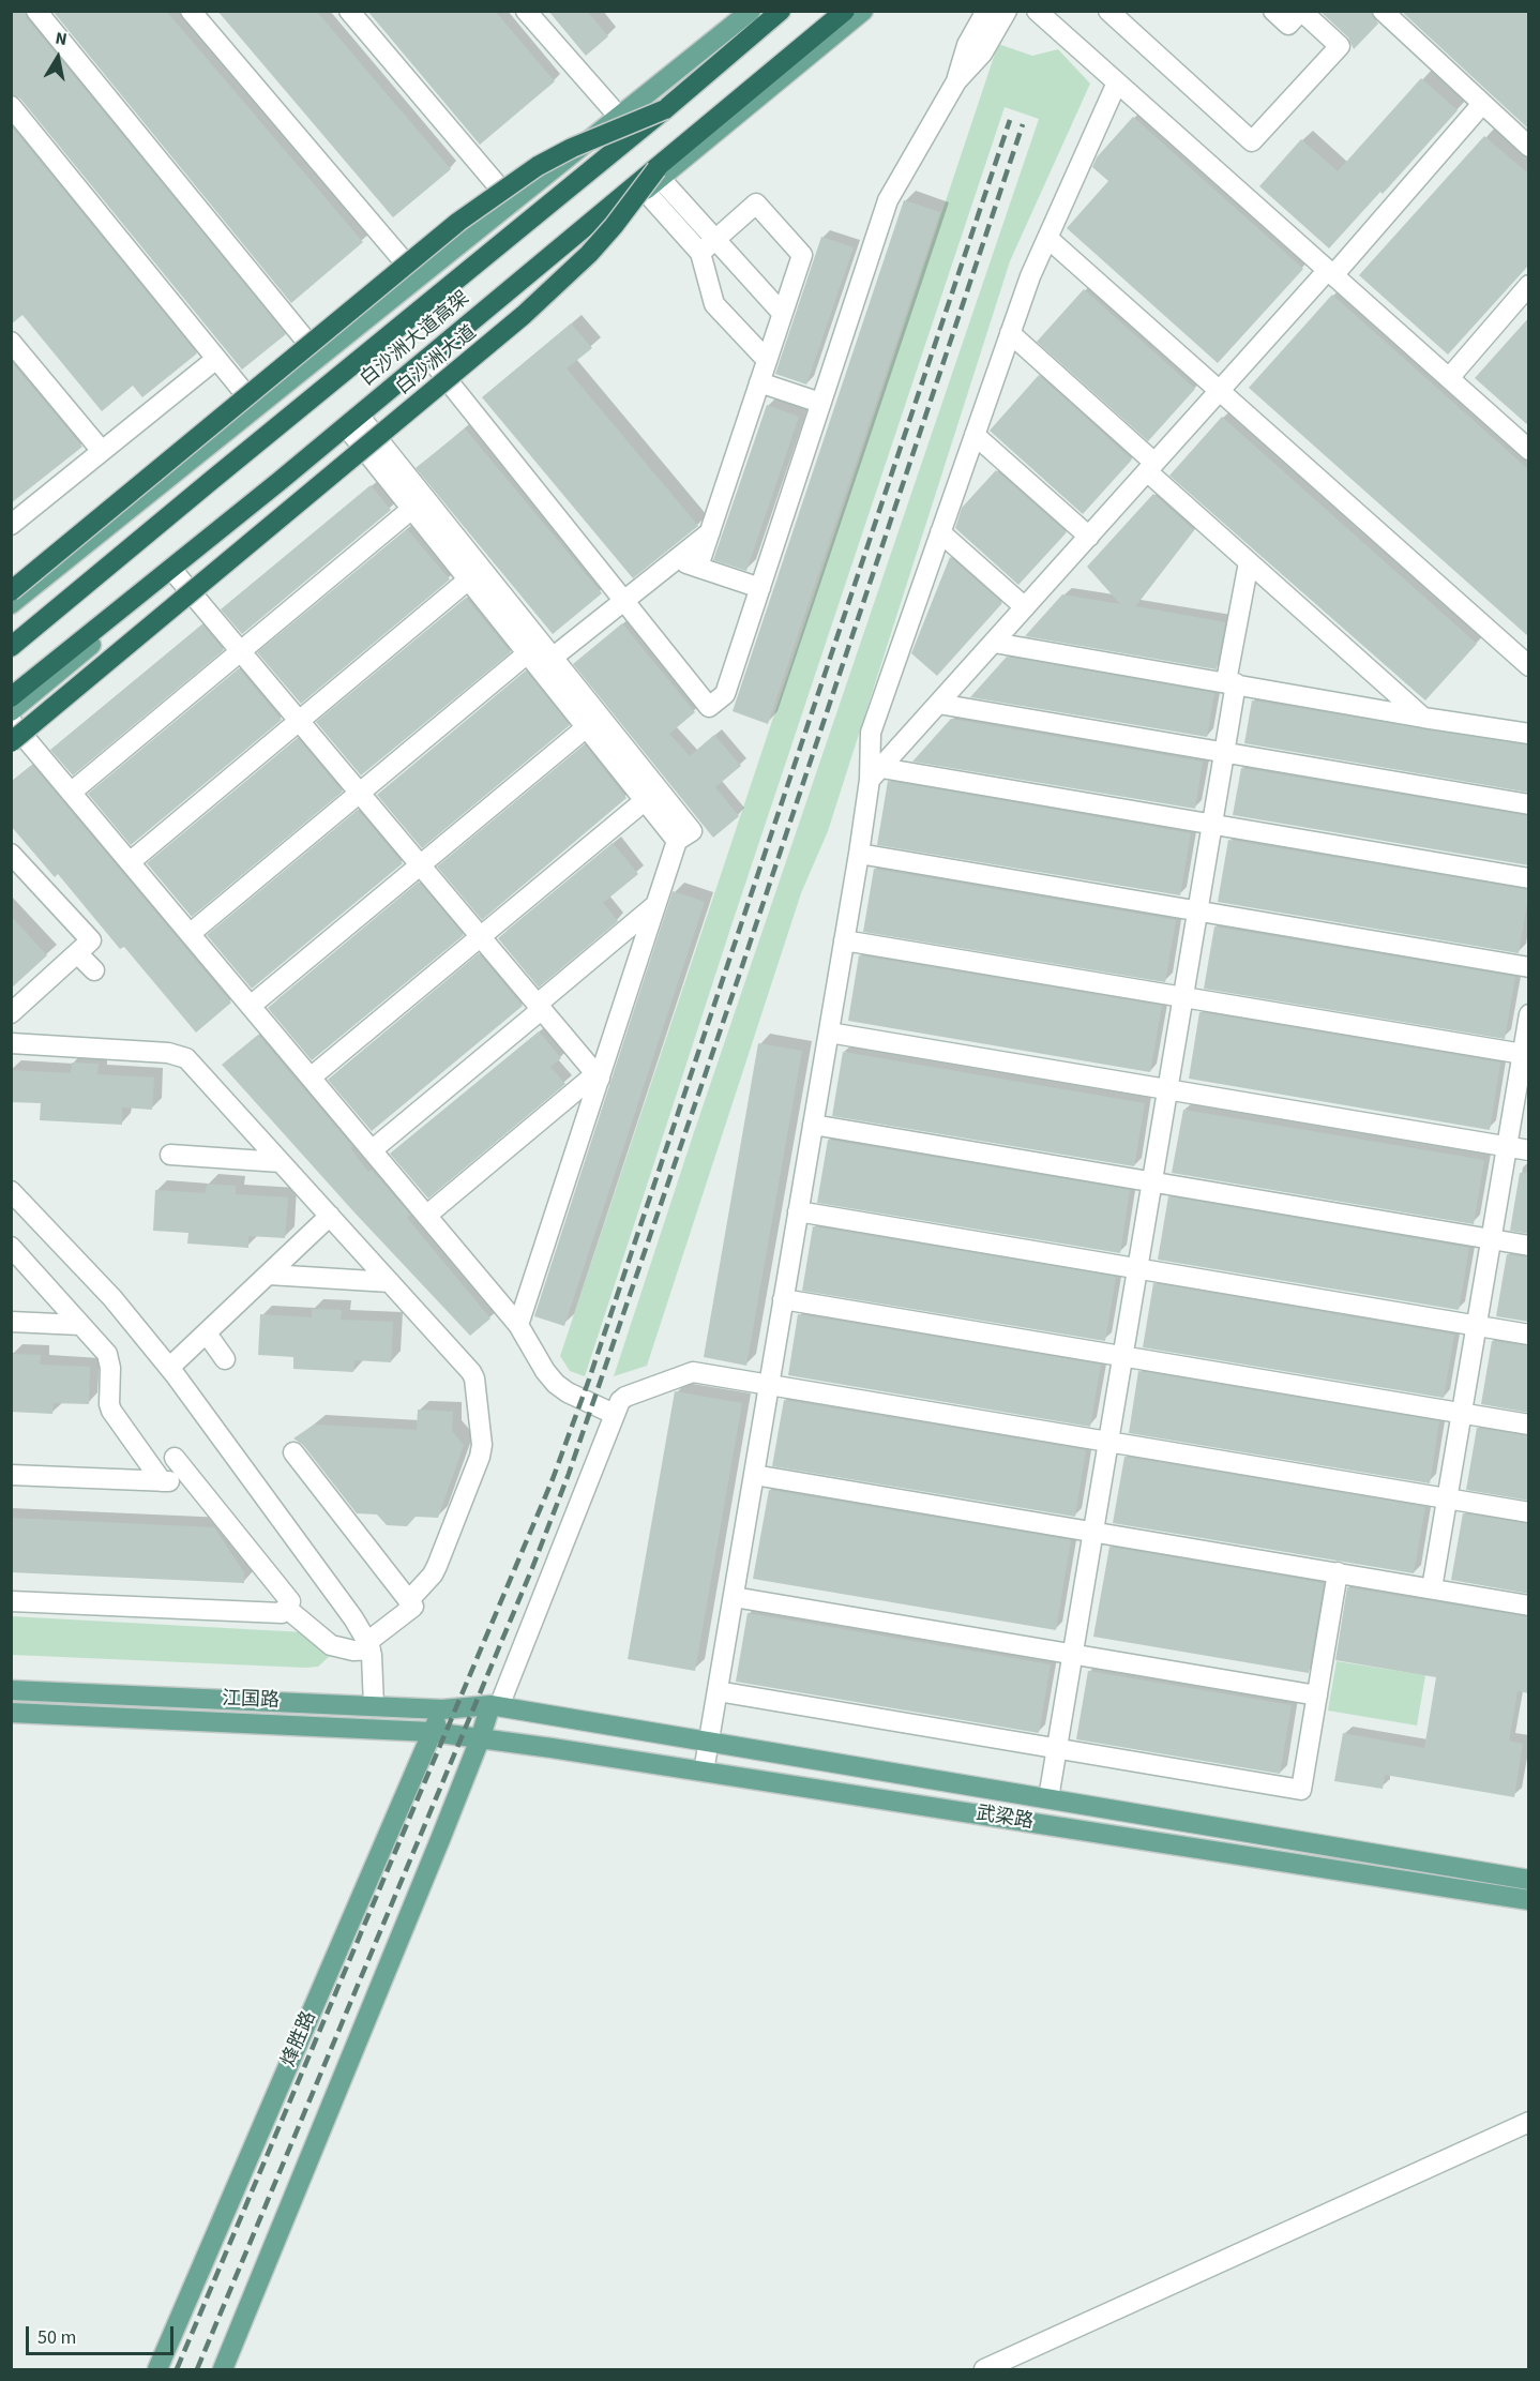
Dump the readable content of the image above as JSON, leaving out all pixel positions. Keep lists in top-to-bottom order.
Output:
{
  "streets": {
    "highway": ["白沙洲大道高架"],
    "main road": [
      "白沙洲大道",
      "江国路",
      "武梁路",
      "烽胜路"
    ]
  },
  "crossings": [
    ["白沙洲大道高架", "白沙洲大道"],
    ["江国路", "武梁路"],
    ["江国路", "烽胜路"]
  ],
  "scale_bar": "50 m",
  "north": "top"
}
